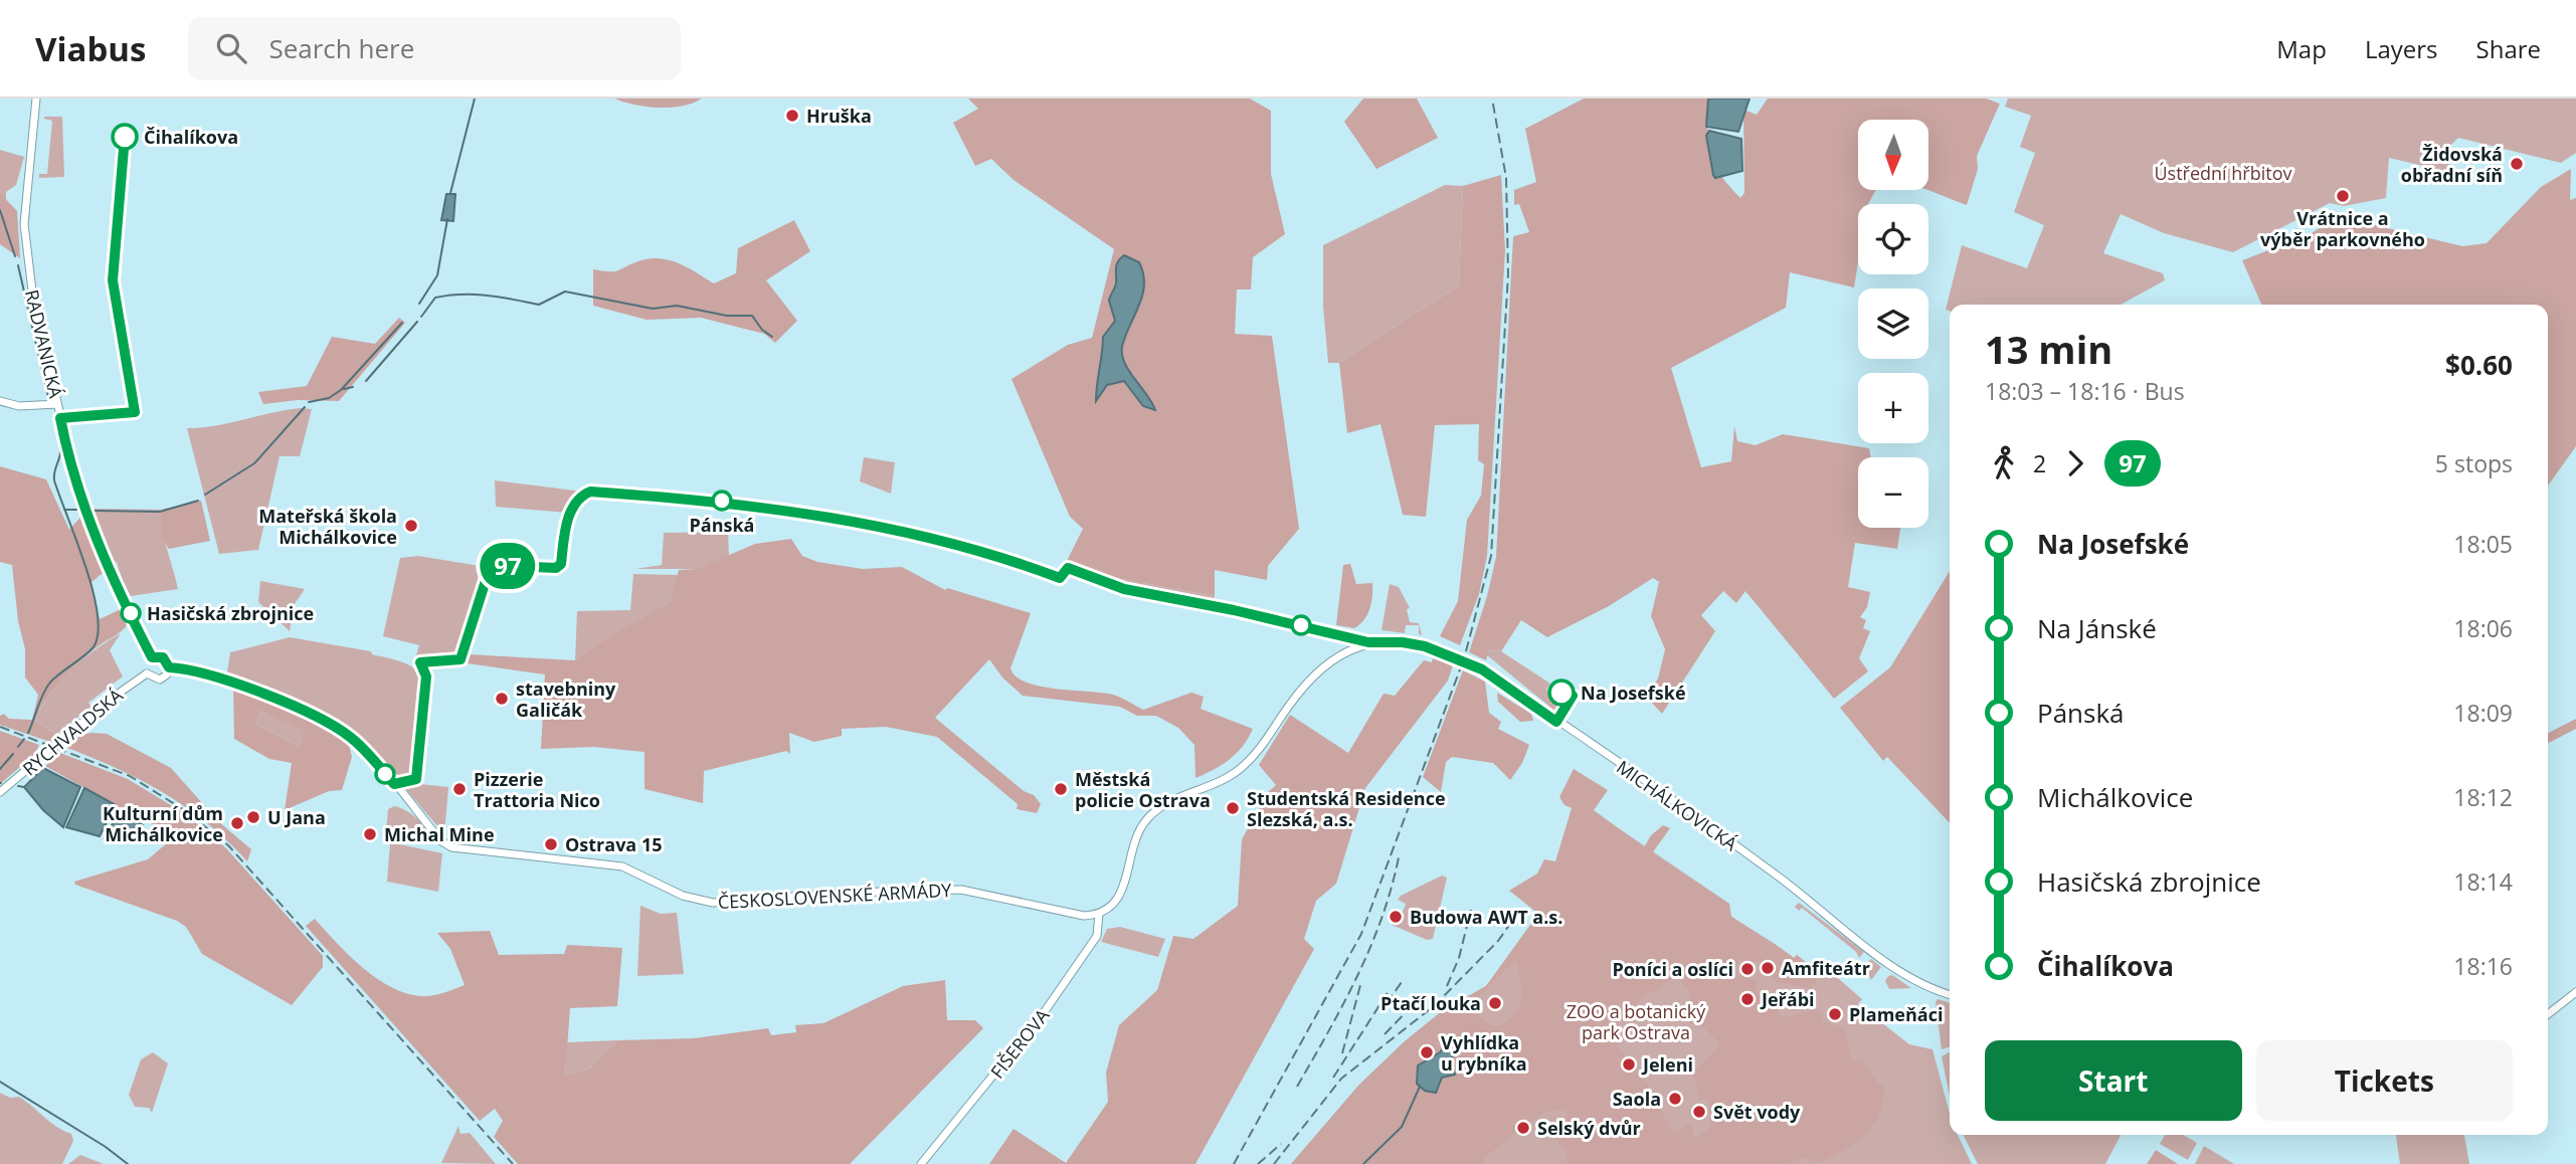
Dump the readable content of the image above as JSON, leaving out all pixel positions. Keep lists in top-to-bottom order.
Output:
{
  "streets": {
    "street": [
      "RADVANICKÁ",
      "RYCHVALDSKÁ",
      "MICHÁLKOVICKÁ",
      "ČESKOSLOVENSKÉ ARMÁDY",
      "FIŠEROVA"
    ]
  },
  "crossings": [
    ["RADVANICKÁ", "RYCHVALDSKÁ"],
    ["RADVANICKÁ", "ČESKOSLOVENSKÉ ARMÁDY"],
    ["RYCHVALDSKÁ", "ČESKOSLOVENSKÉ ARMÁDY"],
    ["MICHÁLKOVICKÁ", "ČESKOSLOVENSKÉ ARMÁDY"],
    ["MICHÁLKOVICKÁ", "FIŠEROVA"],
    ["ČESKOSLOVENSKÉ ARMÁDY", "FIŠEROVA"]
  ],
  "parks": ["Ústřední hřbitov", "ZOO a botanický park Ostrava"],
  "places": [
    "Hruška",
    "Čihalíkova",
    "Židovská obřadní síň",
    "Vrátnice a výběr parkovného",
    "Pánská",
    "Mateřská škola Michálkovice",
    "Hasičská zbrojnice",
    "Na Josefské",
    "stavebniny Galičák",
    "Pizzerie Trattoria Nico",
    "Městská policie Ostrava",
    "Studentská Residence Slezská, a.s.",
    "U Jana",
    "Kulturní dům Michálkovice",
    "Michal Mine",
    "Ostrava 15",
    "Budowa AWT a.s.",
    "Amfiteátr",
    "Poníci a oslíci",
    "Jeřábi",
    "Ptačí louka",
    "Plameňáci",
    "Vyhlídka u rybníka",
    "Jeleni",
    "Saola",
    "Svět vody",
    "Selský dvůr"
  ],
  "lines": ["bus line 97"],
  "north": "bottom",
  "page": {
    "header": "Viabus",
    "search": "Search here",
    "nav": ["Map", "Layers", "Share"],
    "on_map": "97",
    "map_buttons": ["+", "−"],
    "heading": ["13 min", "18:03 – 18:16 · Bus", "$0.60"],
    "legs": ["2", "97", "5 stops"],
    "list": [
      {
        "name": "Na Josefské",
        "value": "18:05"
      },
      {
        "name": "Na Jánské",
        "value": "18:06"
      },
      {
        "name": "Pánská",
        "value": "18:09"
      },
      {
        "name": "Michálkovice",
        "value": "18:12"
      },
      {
        "name": "Hasičská zbrojnice",
        "value": "18:14"
      },
      {
        "name": "Čihalíkova",
        "value": "18:16"
      }
    ],
    "buttons": ["Start", "Tickets"]
  }
}
